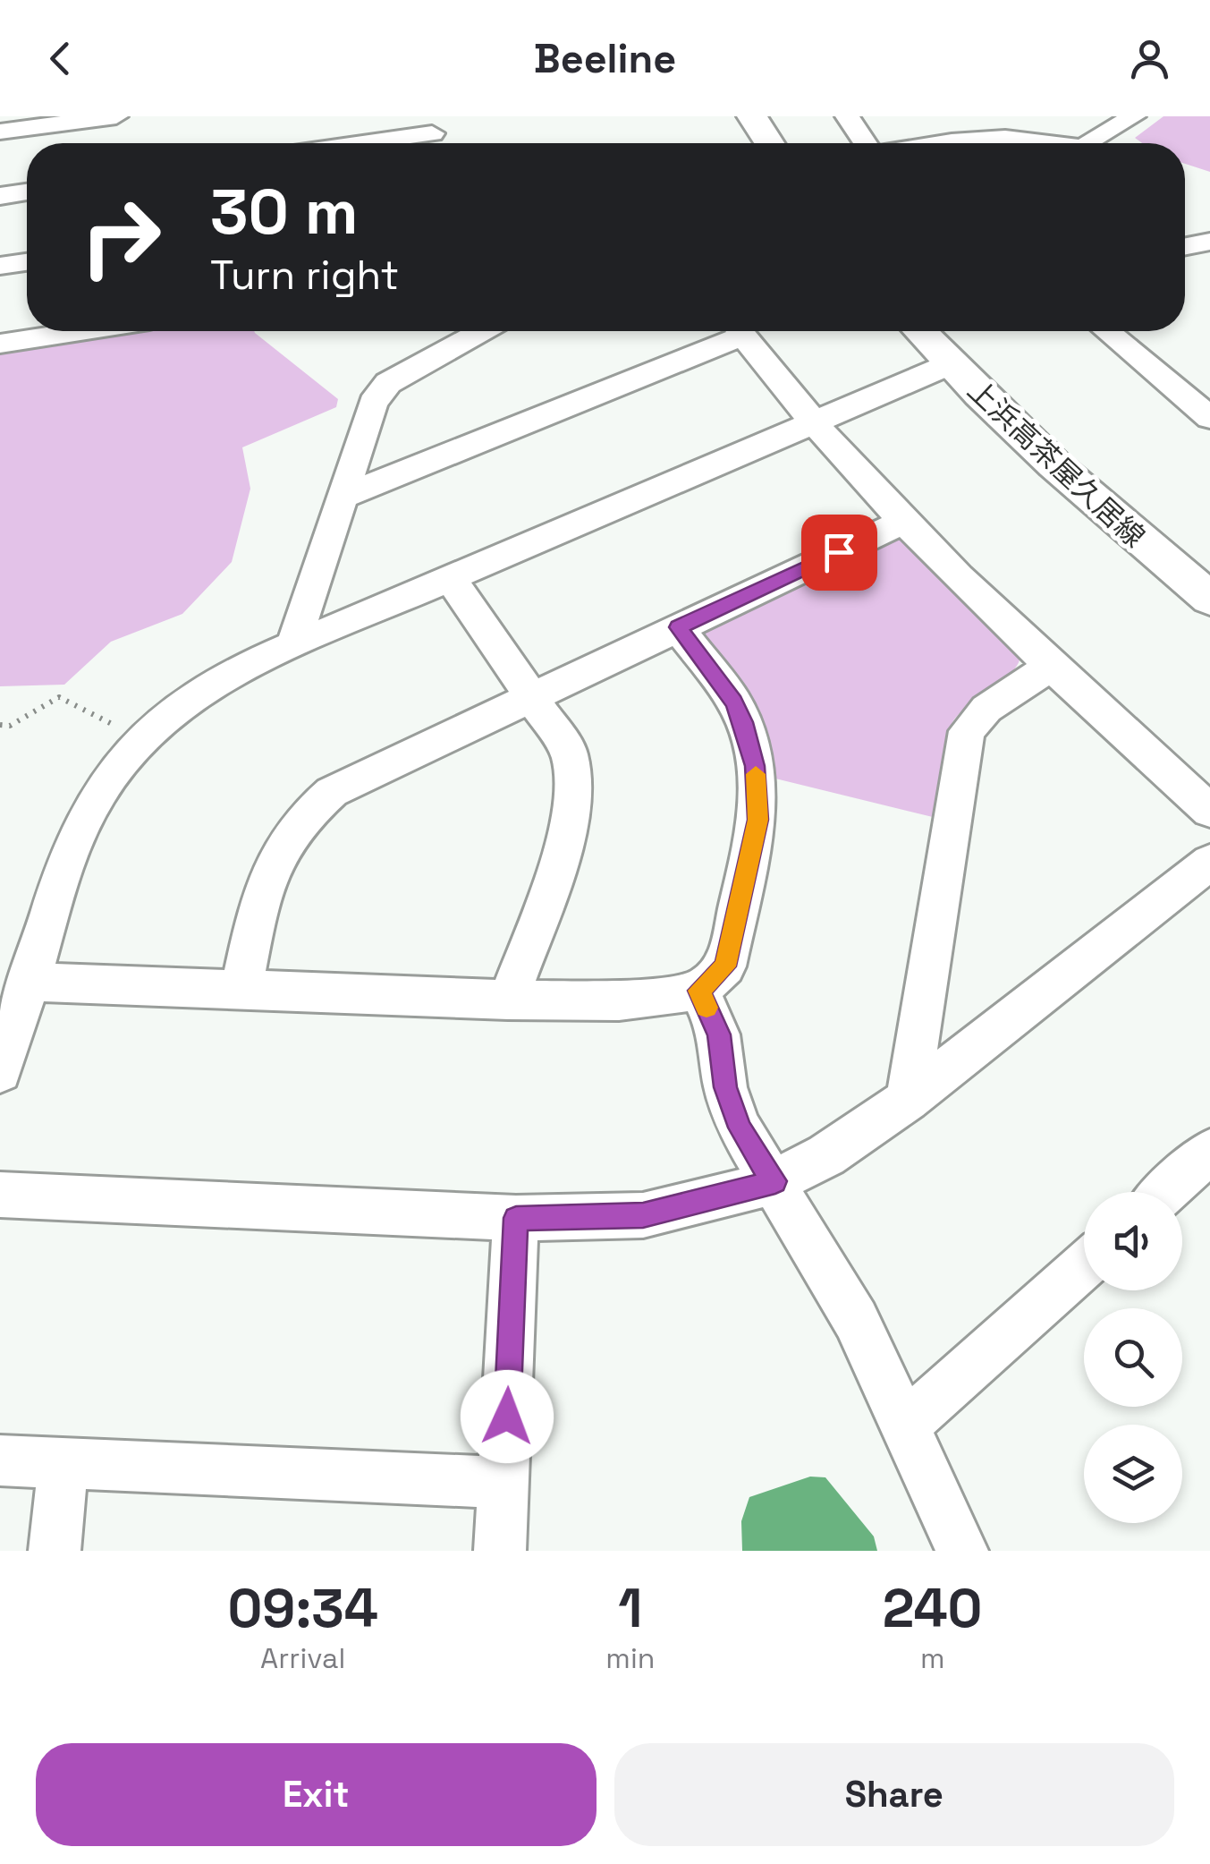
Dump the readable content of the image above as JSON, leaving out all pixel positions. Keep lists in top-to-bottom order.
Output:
{
  "streets": {
    "main road": ["上浜高茶屋久居線"]
  },
  "page": {
    "header": "Beeline",
    "turn": ["30 m", "Turn right"],
    "eta": [
      "09:34",
      "Arrival",
      "1",
      "min",
      "240",
      "m"
    ],
    "buttons": ["Exit", "Share"]
  }
}
